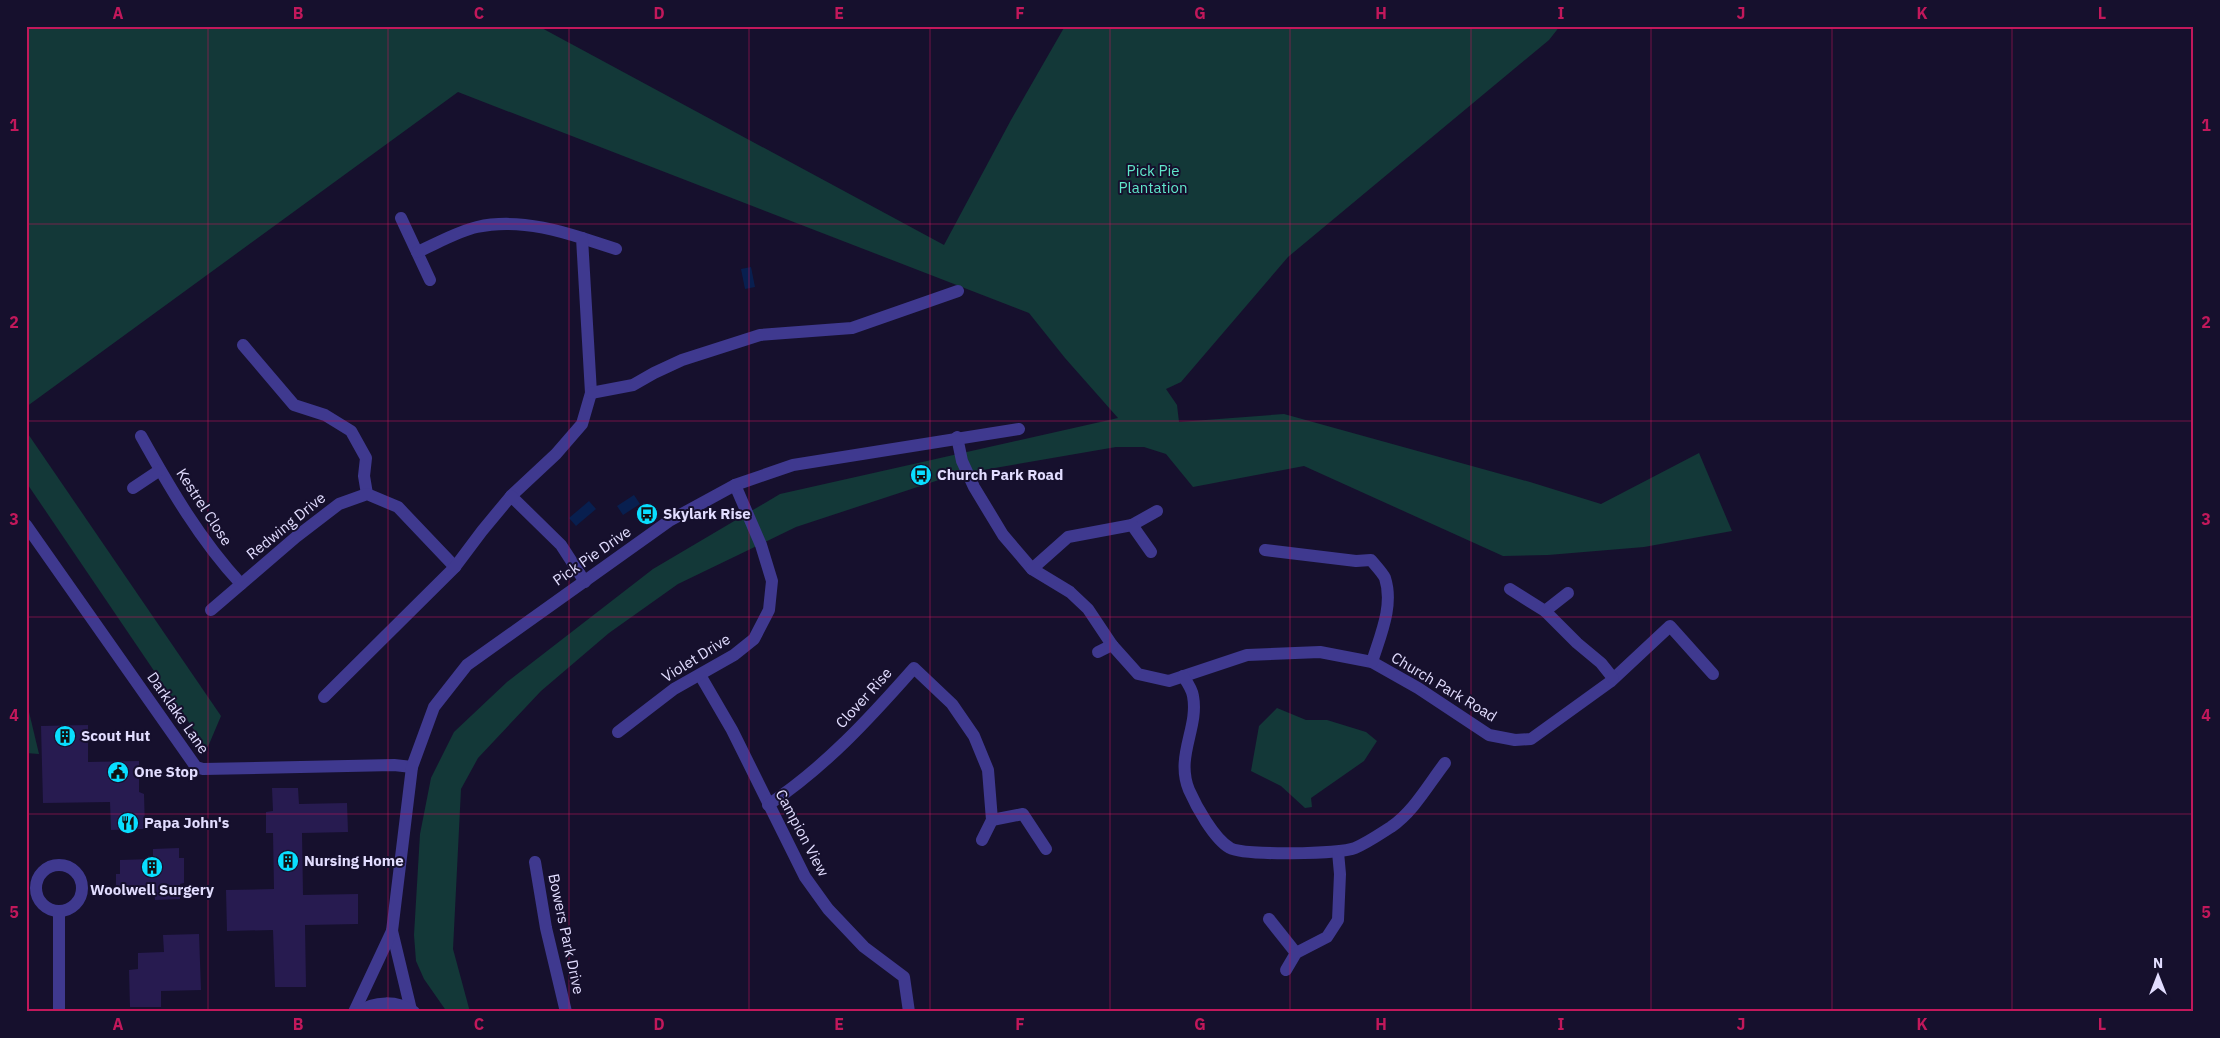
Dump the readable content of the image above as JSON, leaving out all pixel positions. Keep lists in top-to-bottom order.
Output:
{
  "streets": {
    "street": [
      "Kestrel Close",
      "Redwing Drive",
      "Pick Pie Drive",
      "Violet Drive",
      "Church Park Road",
      "Clover Rise",
      "Darklake Lane",
      "Campion View",
      "Bowers Park Drive"
    ]
  },
  "crossings": [
    ["Kestrel Close", "Redwing Drive"],
    ["Pick Pie Drive", "Violet Drive"],
    ["Pick Pie Drive", "Church Park Road"],
    ["Pick Pie Drive", "Darklake Lane"],
    ["Violet Drive", "Campion View"],
    ["Clover Rise", "Campion View"]
  ],
  "parks": ["Pick Pie Plantation"],
  "places": {
    "bus stop": ["Church Park Road", "Skylark Rise"],
    "building": ["Scout Hut", "Nursing Home", "Woolwell Surgery"],
    "public building": ["One Stop"],
    "restaurant": ["Papa John's"]
  },
  "north": "top",
  "grid": {
    "columns": [
      "A",
      "B",
      "C",
      "D",
      "E",
      "F",
      "G",
      "H",
      "I",
      "J",
      "K",
      "L"
    ],
    "rows": [
      "1",
      "2",
      "3",
      "4",
      "5"
    ]
  }
}
